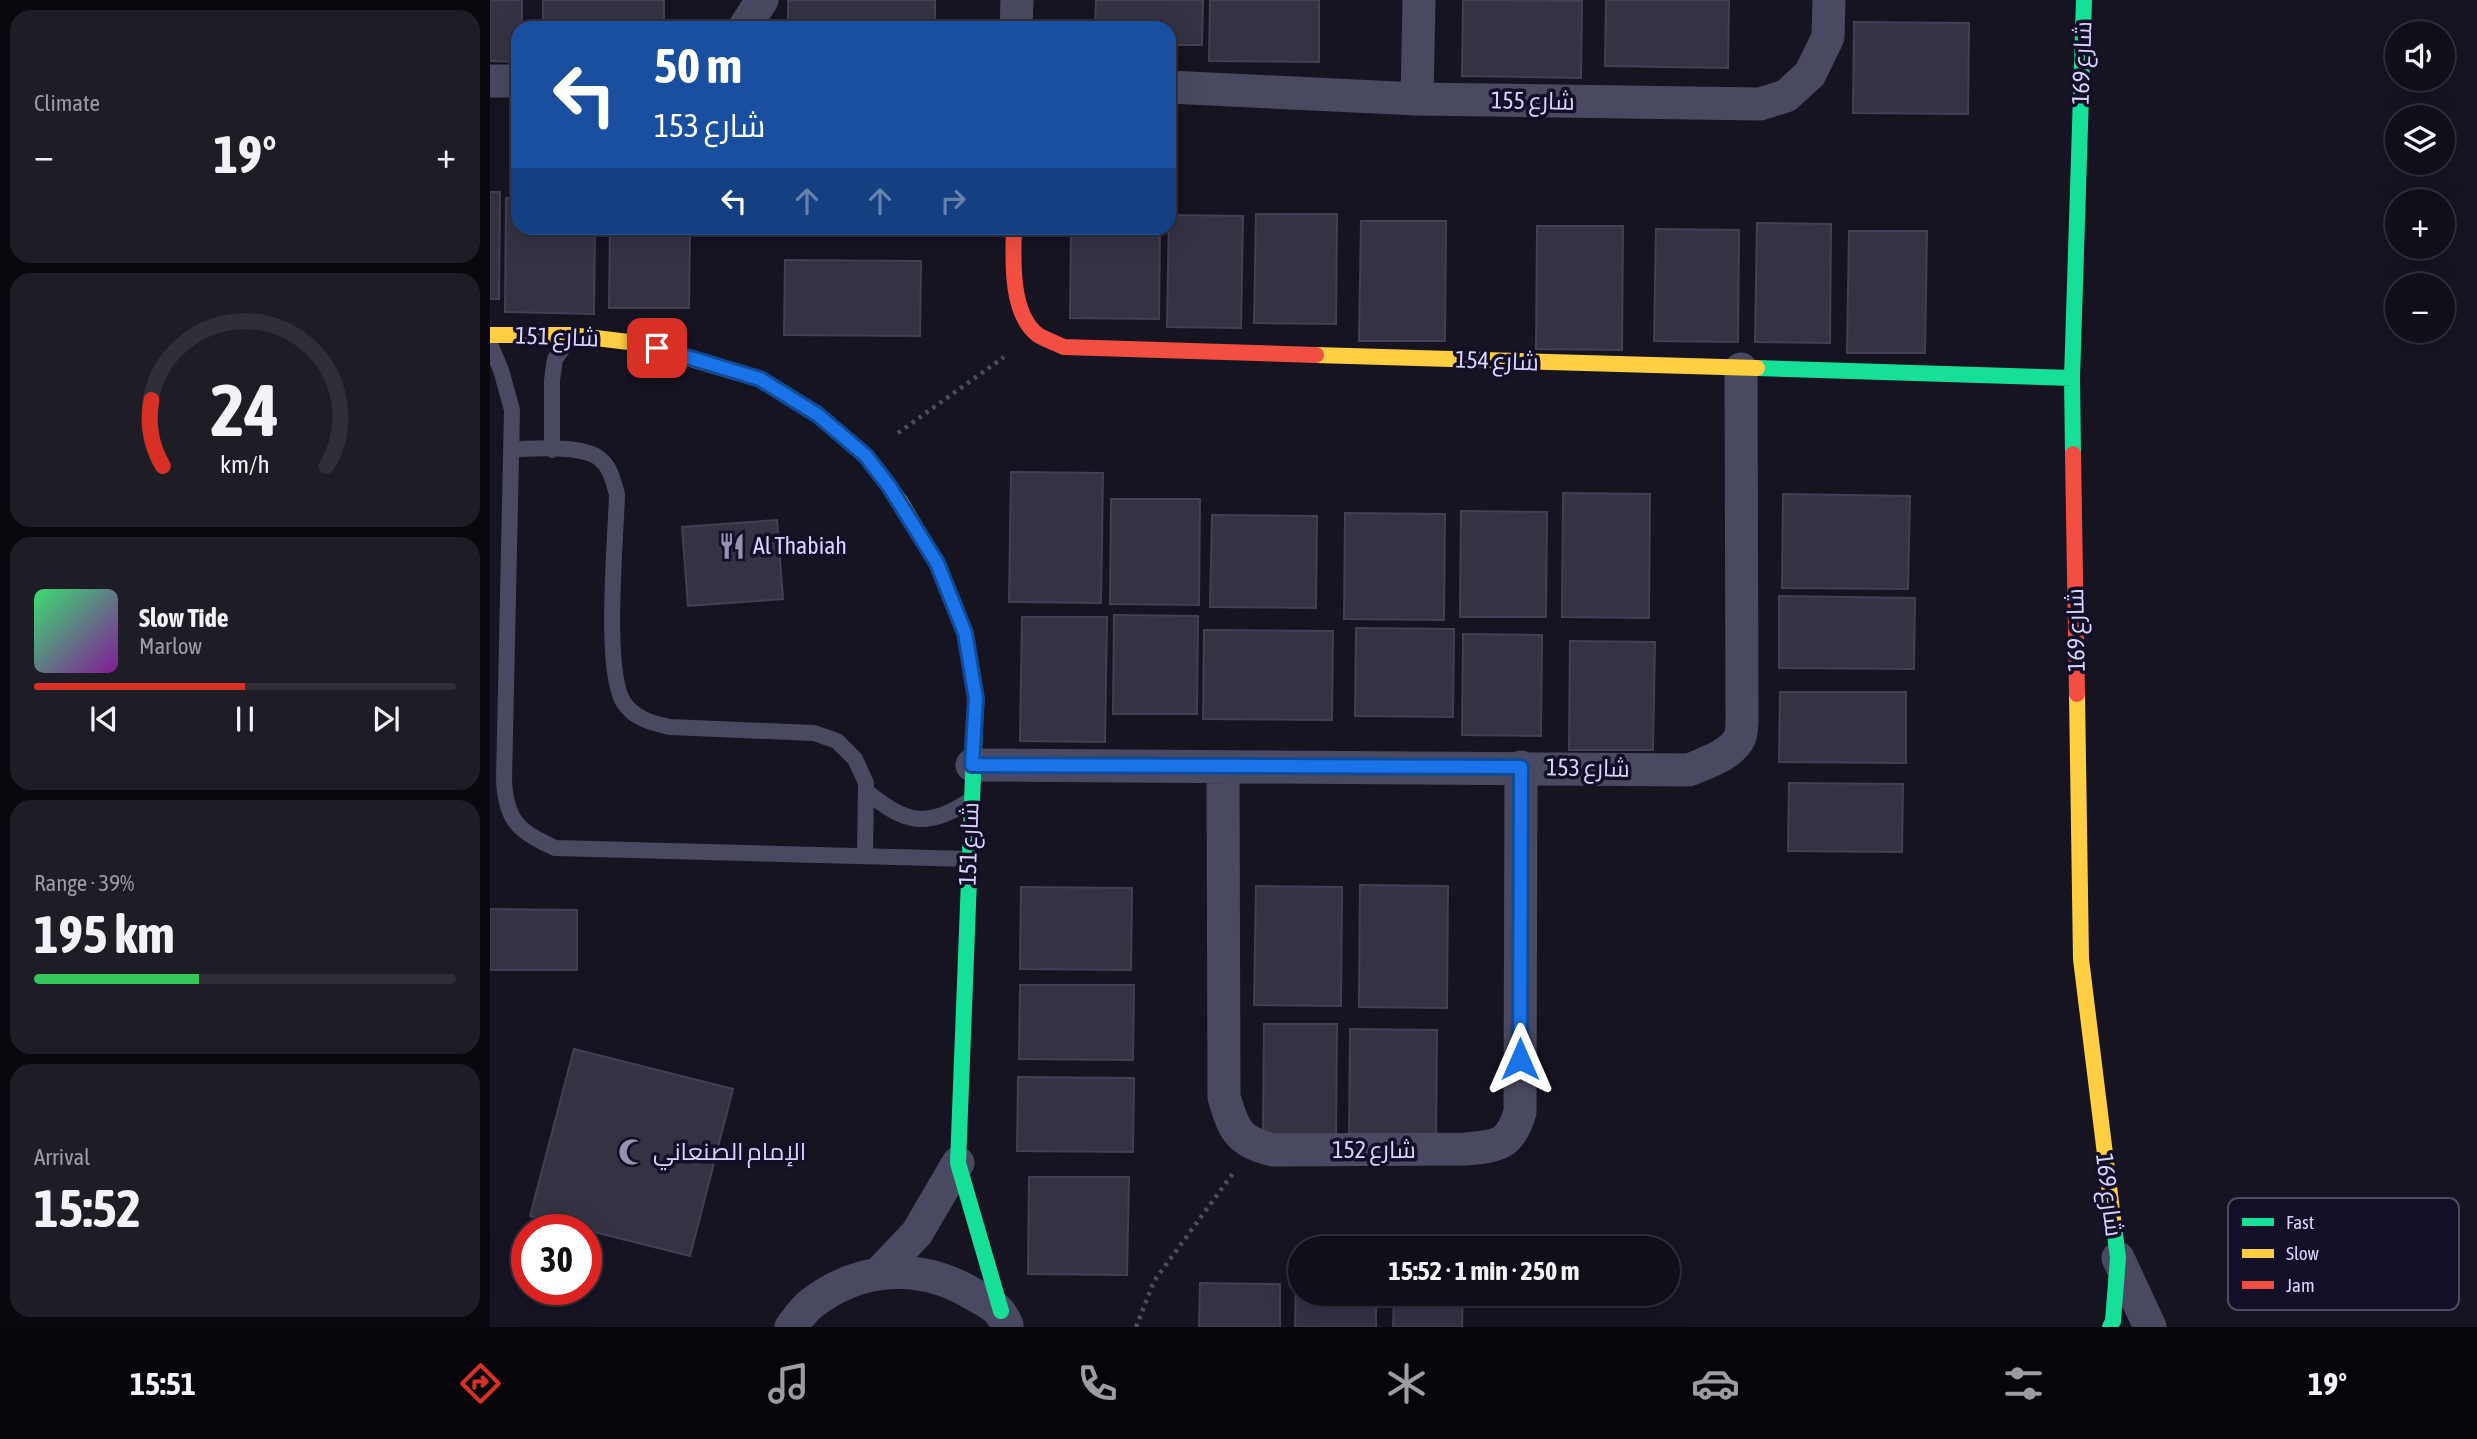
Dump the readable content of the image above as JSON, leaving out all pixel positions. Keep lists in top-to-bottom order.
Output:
{
  "streets": {
    "street": [
      "شارع 169",
      "شارع 155",
      "شارع 151",
      "شارع 154",
      "شارع 153",
      "شارع 152"
    ]
  },
  "crossings": [
    ["شارع 169", "شارع 154"],
    ["شارع 151", "شارع 153"],
    ["شارع 154", "شارع 153"],
    ["شارع 153", "شارع 152"]
  ],
  "places": {
    "restaurant": ["Al Thabiah"],
    "mosque": ["الإمام الصنعاني"]
  },
  "legend": ["Fast", "Slow", "Jam"],
  "page": {
    "tile": [
      "Climate",
      ["Range · 39%", "195 km"],
      ["Arrival", "15:52"]
    ],
    "map_buttons": ["+", "−"],
    "turn": ["50 m", "شارع 153"],
    "heat": ["−", "19°", "+"],
    "song": ["Slow Tide", "Marlow"],
    "limit": "30",
    "trip": "15:52 · 1 min · 250 m",
    "tabs": ["15:51", "19°"],
    "gauge": ["24", "km/h"]
  }
}
